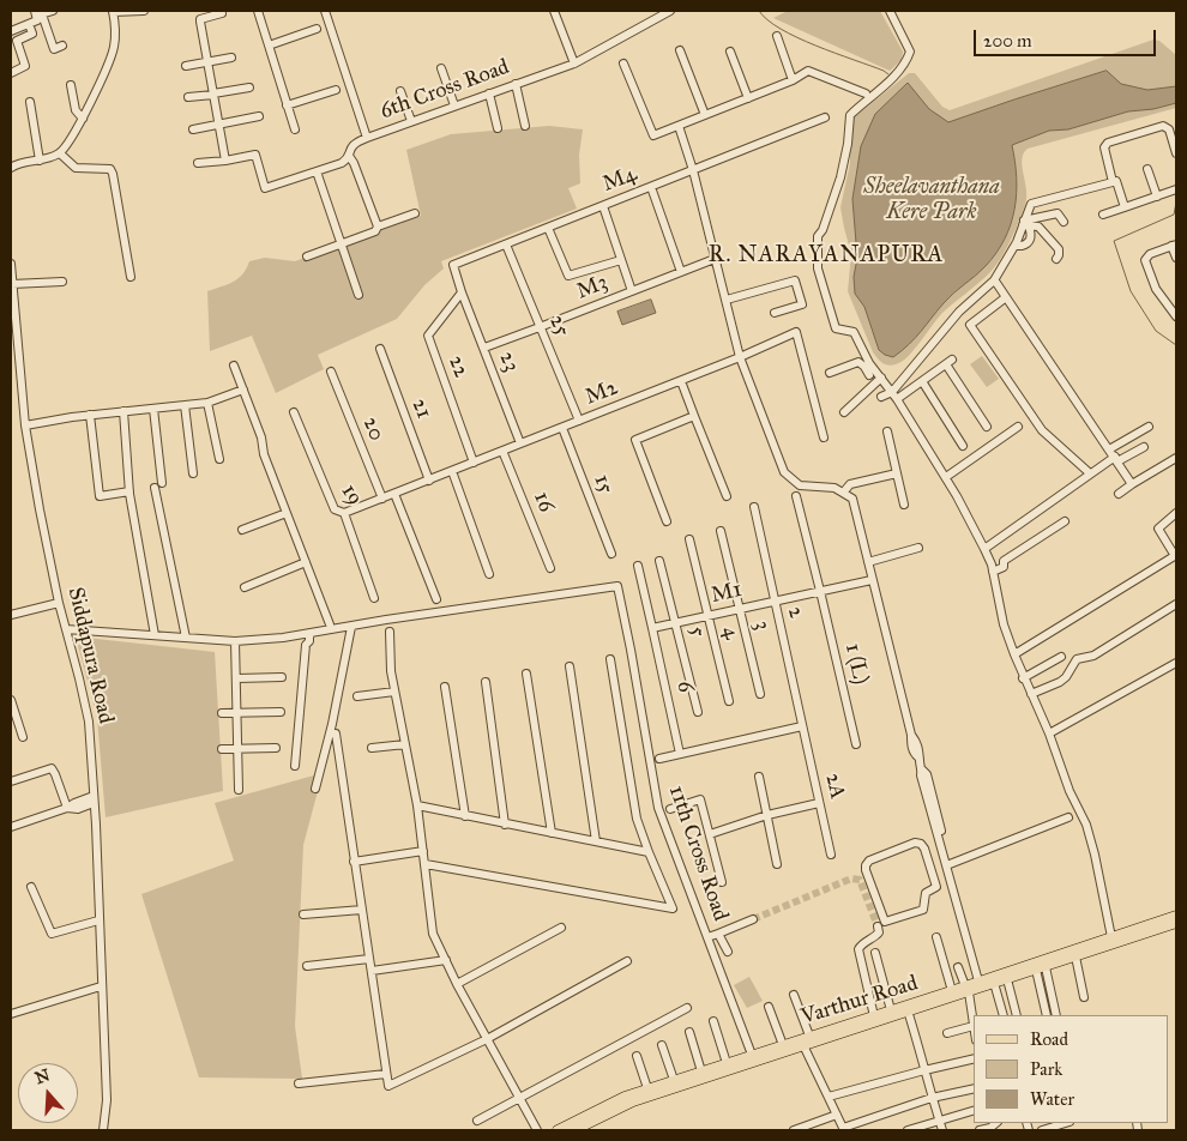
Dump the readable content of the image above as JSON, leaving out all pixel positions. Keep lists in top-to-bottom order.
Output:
{
  "streets": {
    "main road": ["Varthur Road"],
    "street": [
      "6th Cross Road",
      "M4",
      "M3",
      "25",
      "23",
      "22",
      "M2",
      "21",
      "20",
      "15",
      "19",
      "16",
      "M1",
      "2",
      "3",
      "5",
      "4",
      "Siddapura Road",
      "1 (L)",
      "6",
      "2A",
      "11th Cross Road"
    ]
  },
  "crossings": [
    ["M4", "25"],
    ["M4", "23"],
    ["M4", "22"],
    ["M3", "25"],
    ["M3", "23"],
    ["25", "M2"],
    ["23", "22"],
    ["23", "M2"],
    ["22", "M2"],
    ["M2", "21"],
    ["M2", "20"],
    ["M2", "15"],
    ["M2", "19"],
    ["M2", "16"],
    ["M1", "2"],
    ["M1", "3"],
    ["M1", "5"],
    ["M1", "4"],
    ["M1", "1 (L)"],
    ["M1", "6"],
    ["2", "2A"],
    ["11th Cross Road", "Varthur Road"]
  ],
  "districts": ["R. NARAYANAPURA"],
  "parks": ["Sheelavanthana Kere Park"],
  "legend": ["Road", "Park", "Water"],
  "scale_bar": "200 m",
  "north": "top"
}
